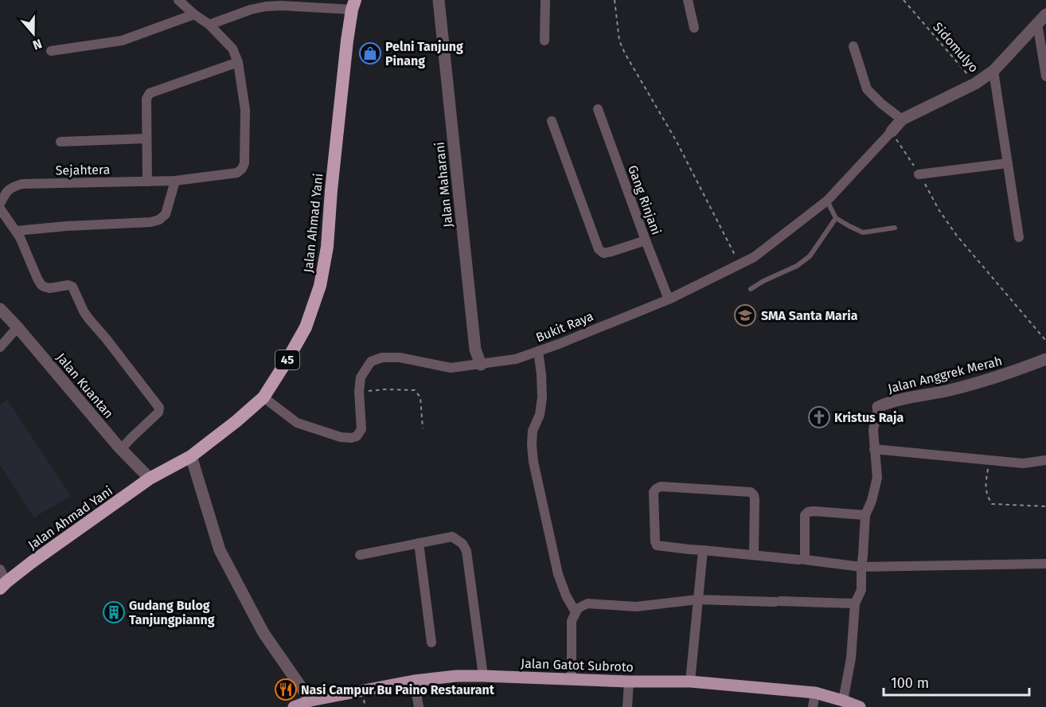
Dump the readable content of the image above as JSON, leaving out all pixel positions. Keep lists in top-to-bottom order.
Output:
{
  "streets": {
    "highway": ["Jalan Ahmad Yani", "45"],
    "main road": ["Jalan Gatot Subroto"],
    "street": [
      "Sejahtera",
      "Jalan Maharani",
      "Gang Rinjani",
      "Bukit Raya",
      "Jalan Anggrek Merah",
      "Jalan Kuantan"
    ],
    "path": ["Sidomulyo"]
  },
  "crossings": [
    ["Jalan Maharani", "Bukit Raya"],
    ["Gang Rinjani", "Bukit Raya"],
    ["Jalan Ahmad Yani", "Bukit Raya"],
    ["Jalan Ahmad Yani", "Jalan Kuantan"]
  ],
  "places": {
    "shop": ["Pelni Tanjung Pinang"],
    "school or university": ["SMA Santa Maria"],
    "church": ["Kristus Raja"],
    "building": ["Gudang Bulog Tanjungpianng"],
    "restaurant": ["Nasi Campur Bu Paino Restaurant"]
  },
  "scale_bar": "100 m",
  "north": "bottom"
}
